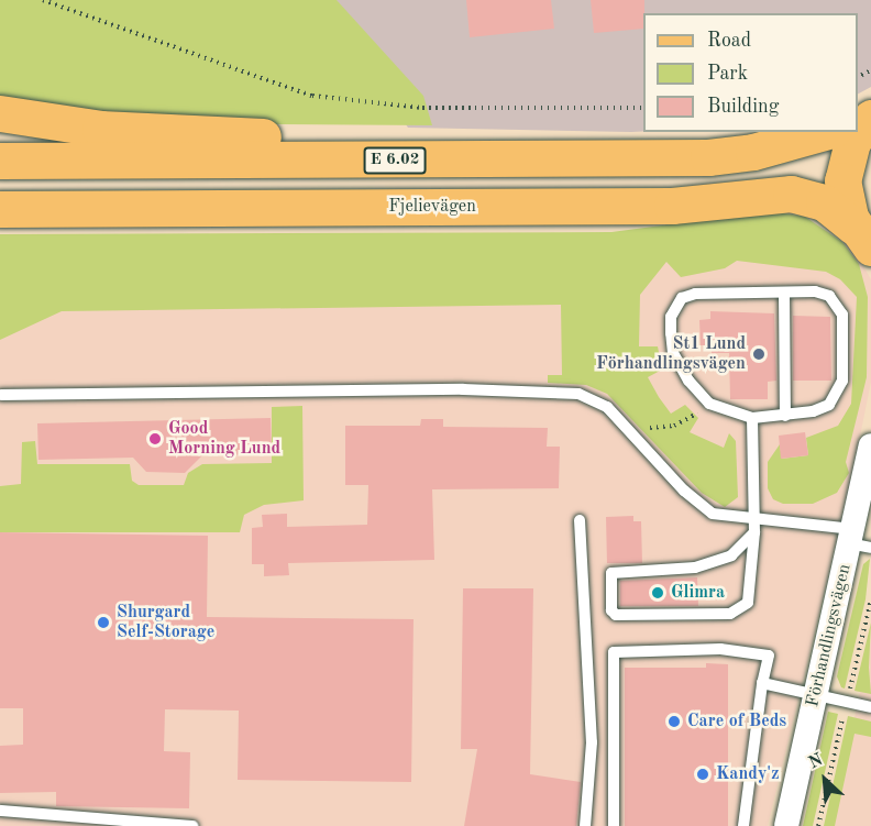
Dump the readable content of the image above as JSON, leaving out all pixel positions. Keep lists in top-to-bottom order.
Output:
{
  "streets": {
    "main road": ["E 6.02", "Fjelievägen"],
    "street": ["Förhandlingsvägen"]
  },
  "places": [
    "St1 Lund Förhandlingsvägen",
    "Good Morning Lund",
    "Glimra",
    "Shurgard Self-Storage",
    "Care of Beds",
    "Kandy'z"
  ],
  "legend": ["Road", "Park", "Building"],
  "north": "top left"
}
